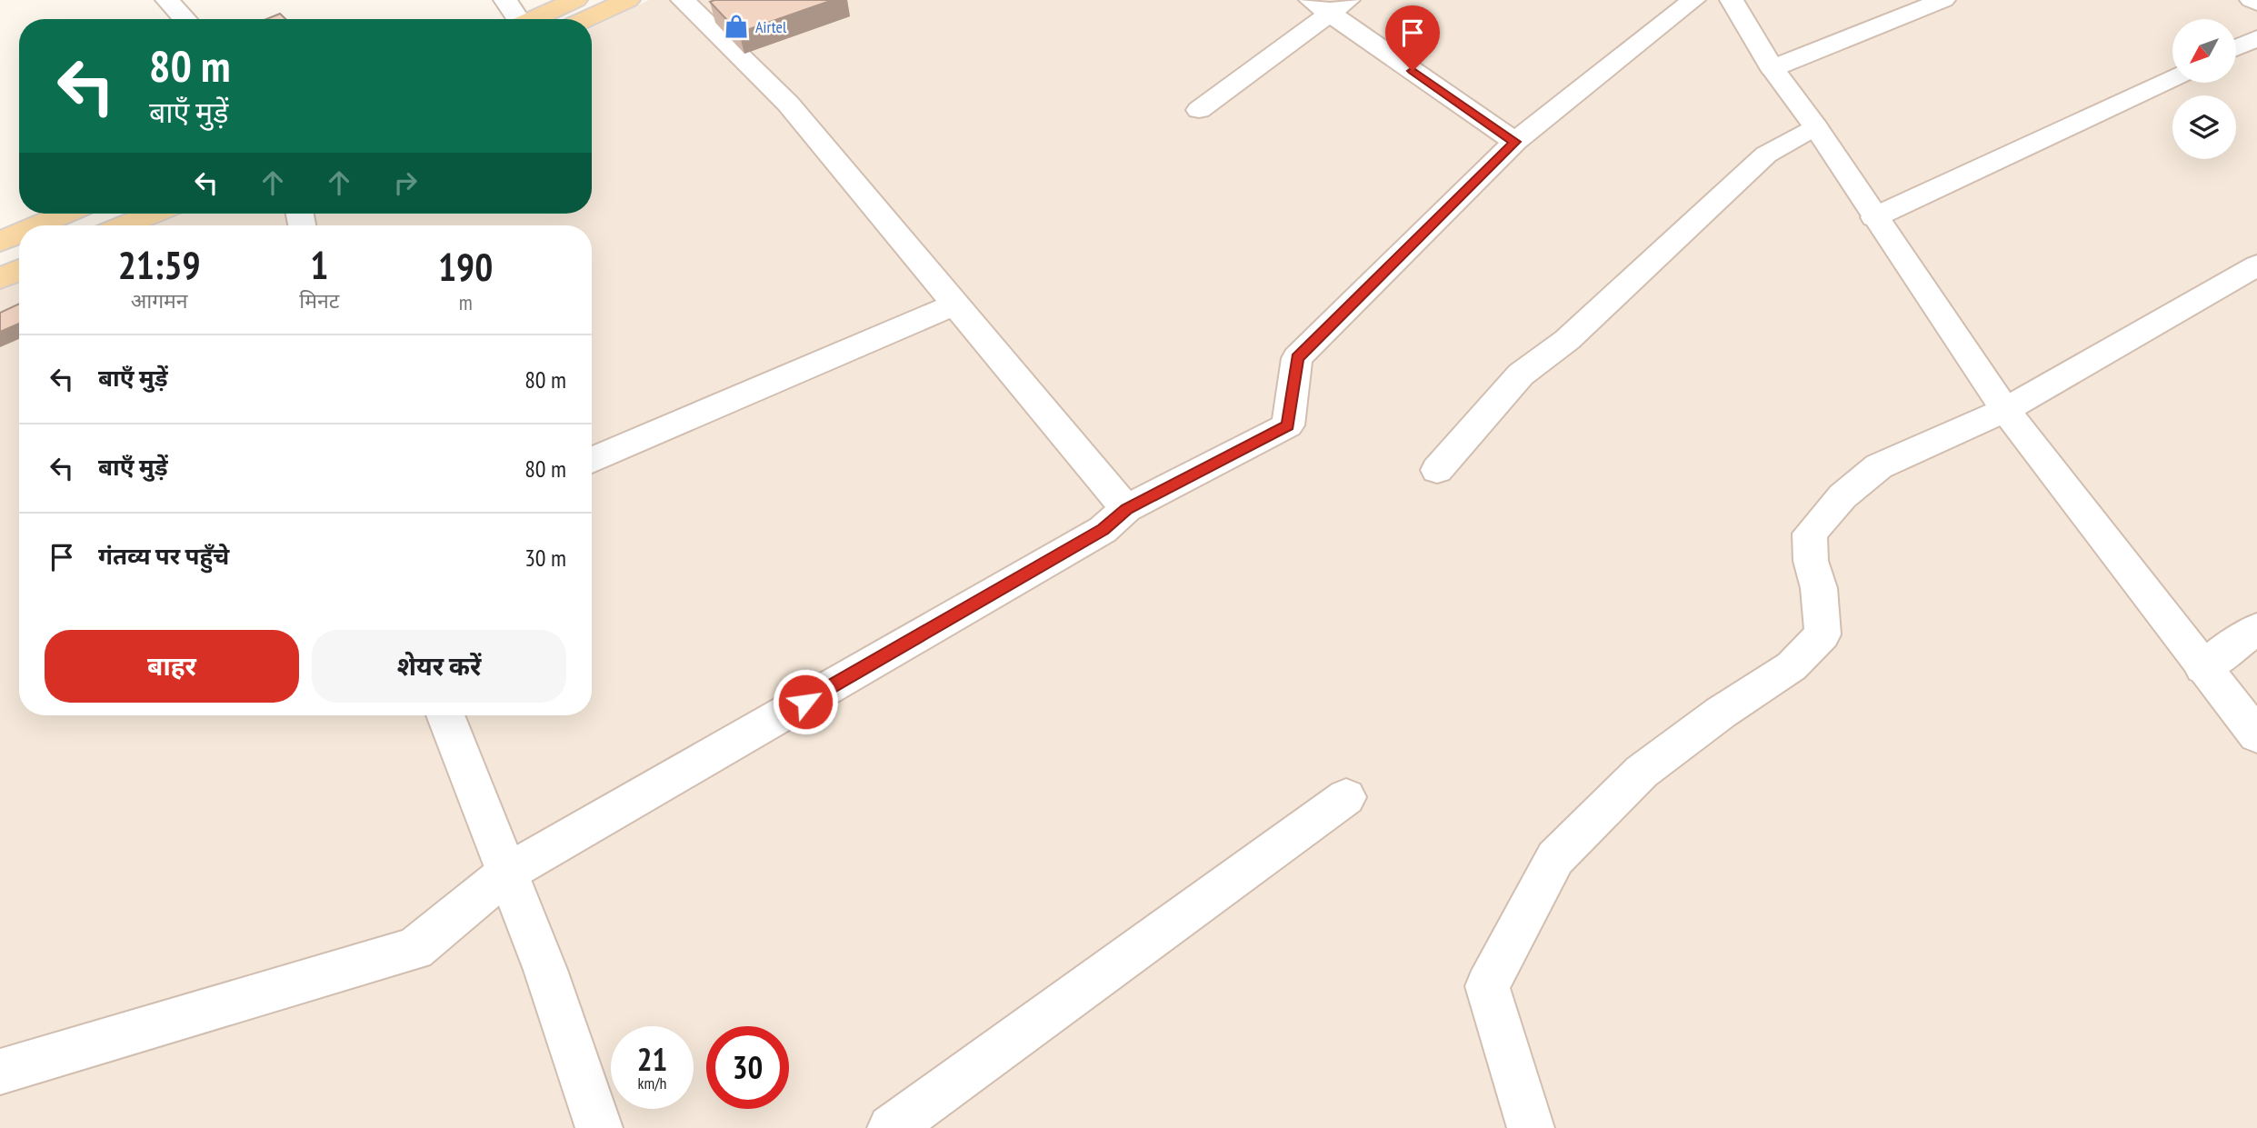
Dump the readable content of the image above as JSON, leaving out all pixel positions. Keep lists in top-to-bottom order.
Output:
{
  "places": {
    "shop": ["Airtel"]
  },
  "north": "bottom left",
  "page": {
    "turn": ["80 m", "बाएँ मुड़ें"],
    "eta": [
      "21:59",
      "आगमन",
      "1",
      "मिनट",
      "190",
      "m"
    ],
    "list": [
      {
        "name": "बाएँ मुड़ें",
        "value": "80 m"
      },
      {
        "name": "बाएँ मुड़ें",
        "value": "80 m"
      },
      {
        "name": "गंतव्य पर पहुँचे",
        "value": "30 m"
      }
    ],
    "buttons": ["बाहर", "शेयर करें"],
    "speed": "21 km/h",
    "limit": "30"
  }
}
